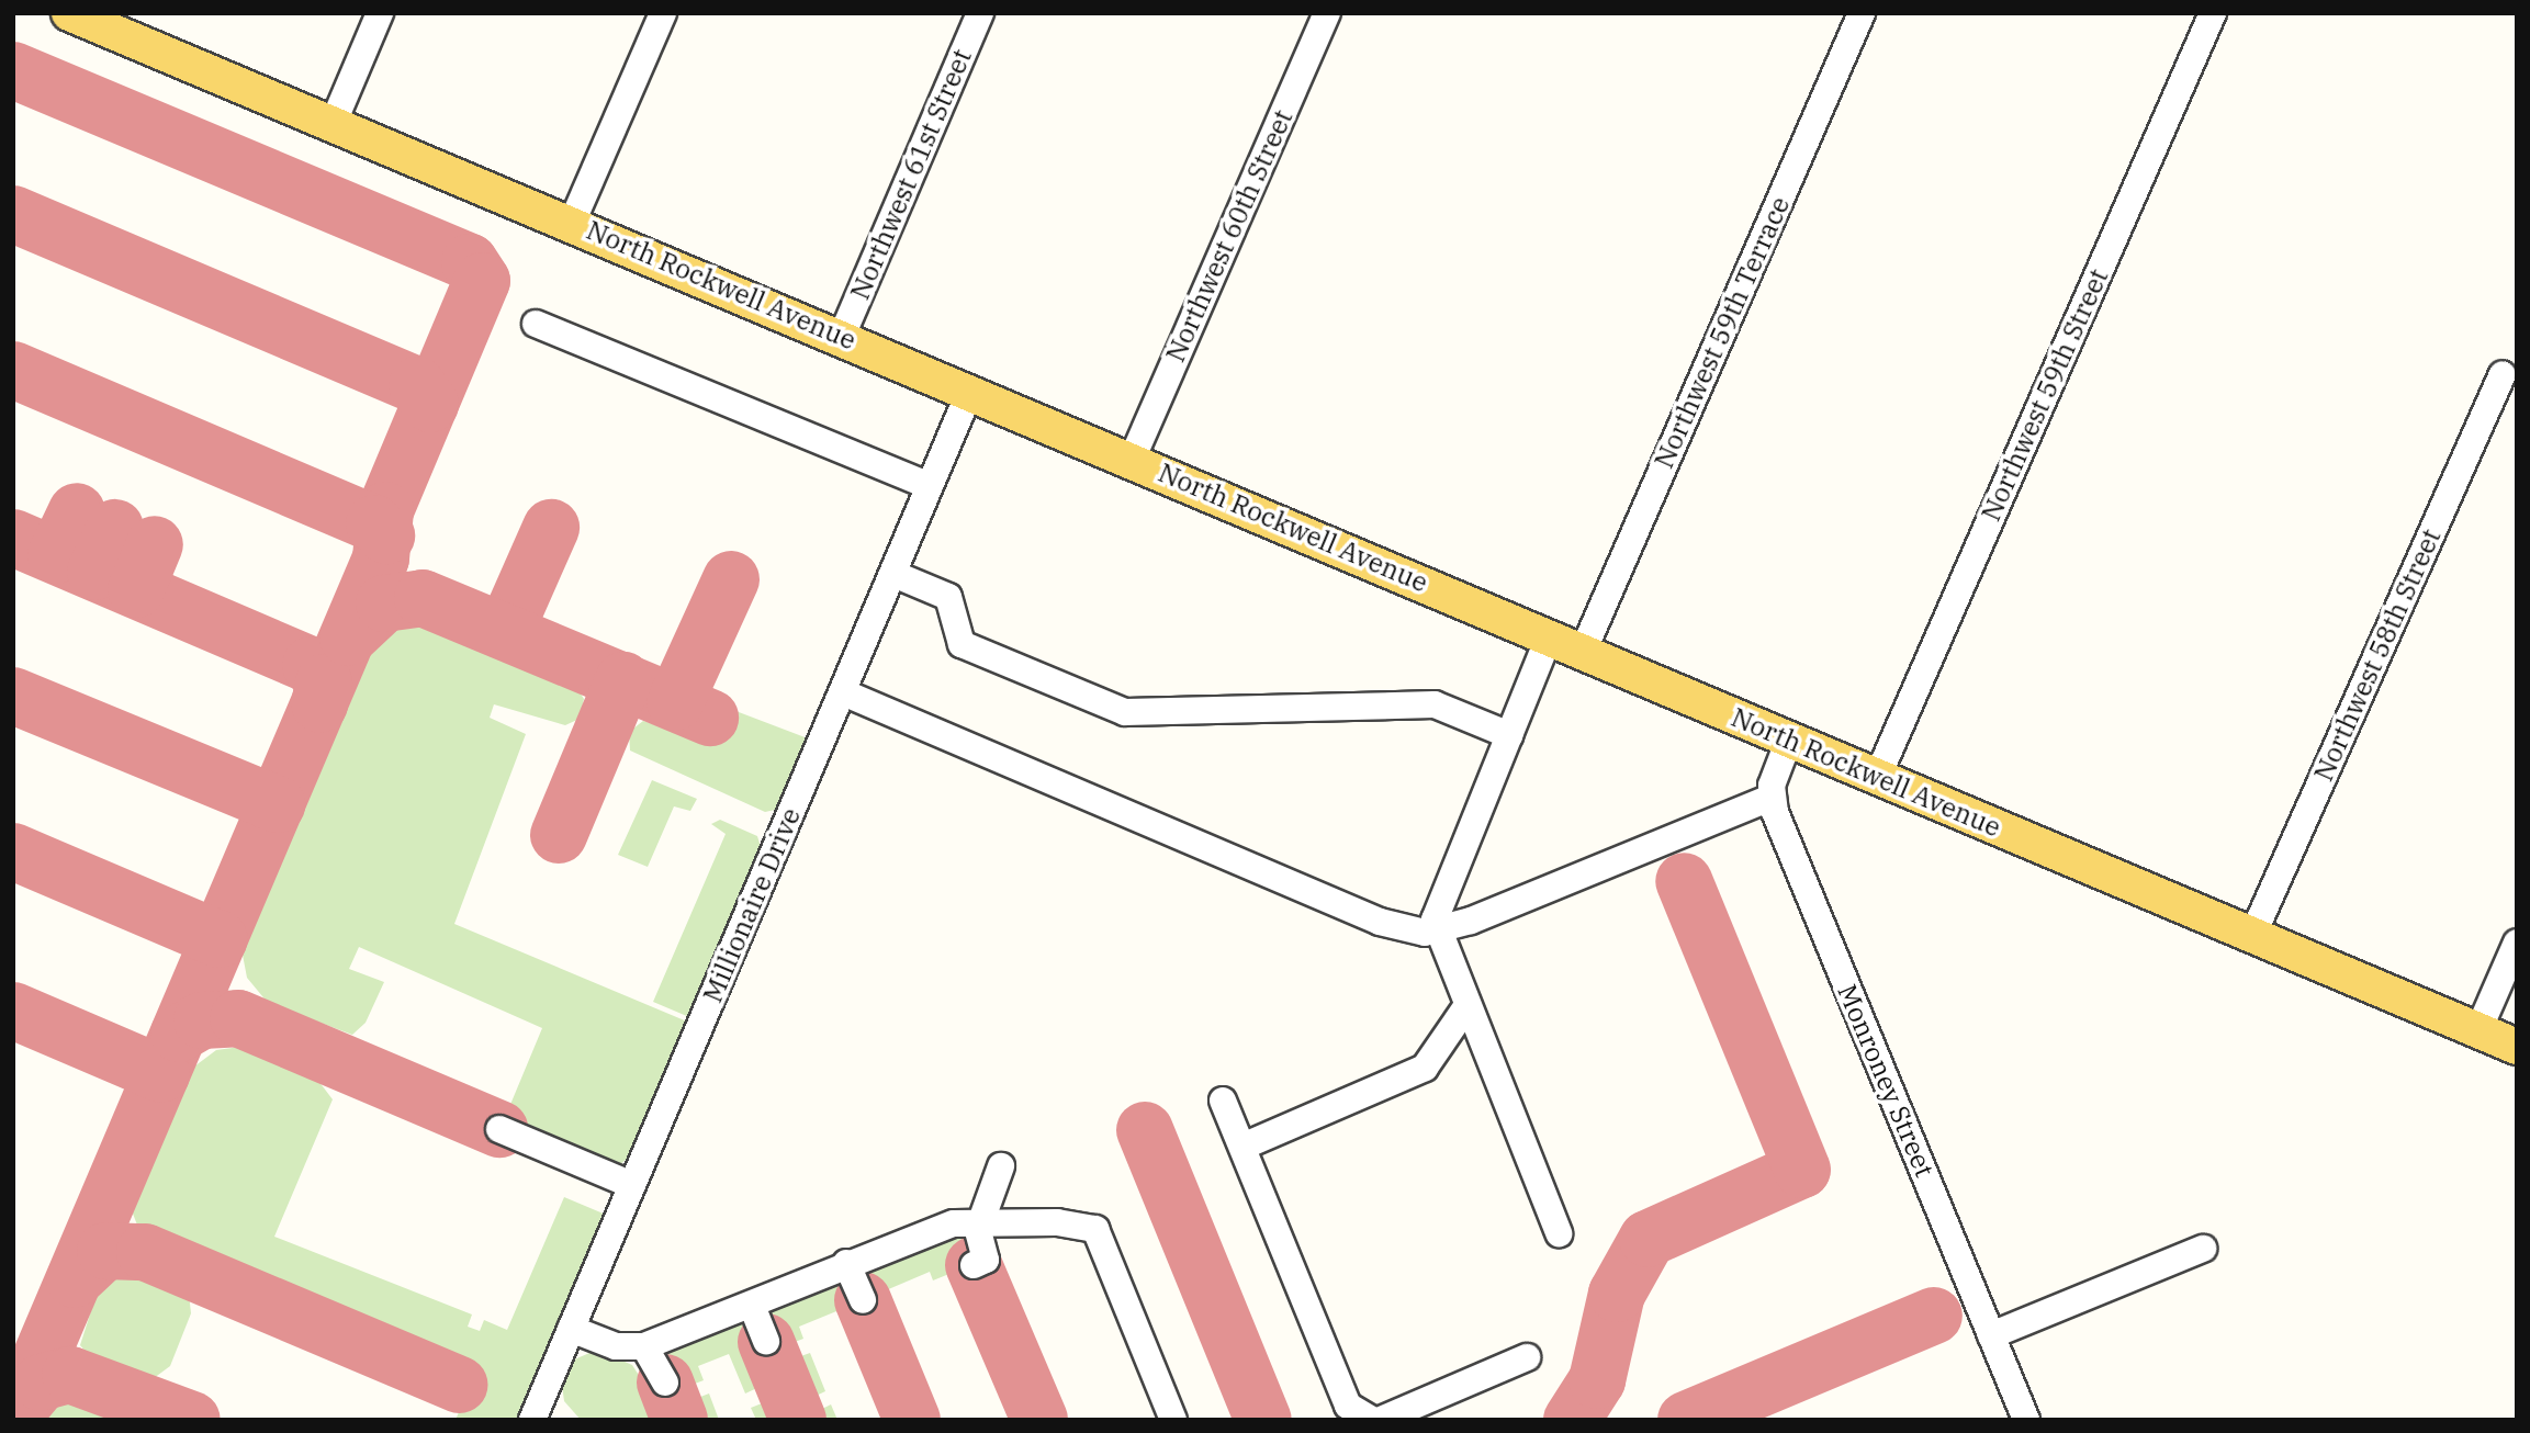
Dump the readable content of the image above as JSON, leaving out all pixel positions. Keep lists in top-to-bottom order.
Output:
{
  "streets": {
    "main road": ["North Rockwell Avenue"],
    "street": [
      "Northwest 61st Street",
      "Northwest 60th Street",
      "Northwest 59th Terrace",
      "Northwest 59th Street",
      "Northwest 58th Street",
      "Millionaire Drive",
      "Monroney Street"
    ]
  },
  "crossings": [
    ["Northwest 61st Street", "North Rockwell Avenue"],
    ["Northwest 60th Street", "North Rockwell Avenue"],
    ["North Rockwell Avenue", "Northwest 59th Terrace"],
    ["North Rockwell Avenue", "Northwest 59th Street"],
    ["North Rockwell Avenue", "Northwest 58th Street"],
    ["North Rockwell Avenue", "Millionaire Drive"]
  ]
}
